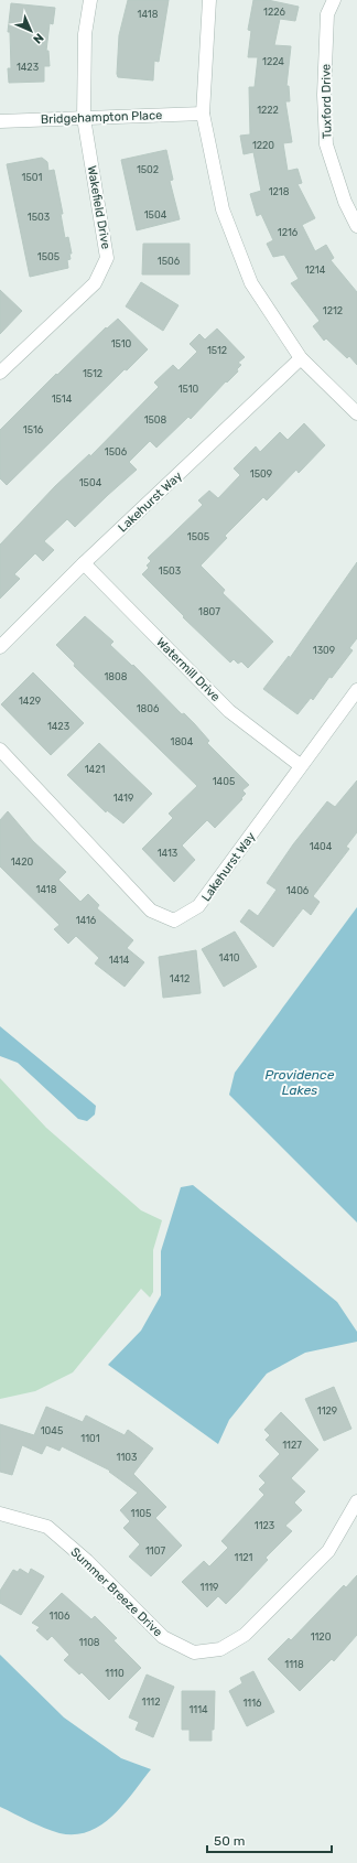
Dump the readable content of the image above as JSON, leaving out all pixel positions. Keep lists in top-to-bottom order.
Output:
{
  "streets": {
    "street": [
      "Tuxford Drive",
      "Bridgehampton Place",
      "Wakefield Drive",
      "Lakehurst Way",
      "Watermill Drive",
      "Summer Breeze Drive"
    ]
  },
  "crossings": [
    ["Bridgehampton Place", "Wakefield Drive"],
    ["Lakehurst Way", "Watermill Drive"]
  ],
  "water": ["Providence Lakes"],
  "house_numbers": [
    "1226",
    "1418",
    "1224",
    "1423",
    "1222",
    "1220",
    "1502",
    "1501",
    "1218",
    "1504",
    "1503",
    "1216",
    "1505",
    "1506",
    "1214",
    "1212",
    "1510",
    "1512",
    "1512",
    "1510",
    "1514",
    "1508",
    "1516",
    "1506",
    "1509",
    "1504",
    "1505",
    "1503",
    "1807",
    "1309",
    "1808",
    "1429",
    "1806",
    "1423",
    "1804",
    "1421",
    "1405",
    "1419",
    "1404",
    "1413",
    "1420",
    "1418",
    "1406",
    "1416",
    "1410",
    "1414",
    "1412",
    "1129",
    "1045",
    "1101",
    "1127",
    "1103",
    "1105",
    "1123",
    "1107",
    "1121",
    "1119",
    "1106",
    "1120",
    "1108",
    "1118",
    "1110",
    "1112",
    "1116",
    "1114"
  ],
  "scale_bar": "50 m",
  "north": "bottom right"
}
